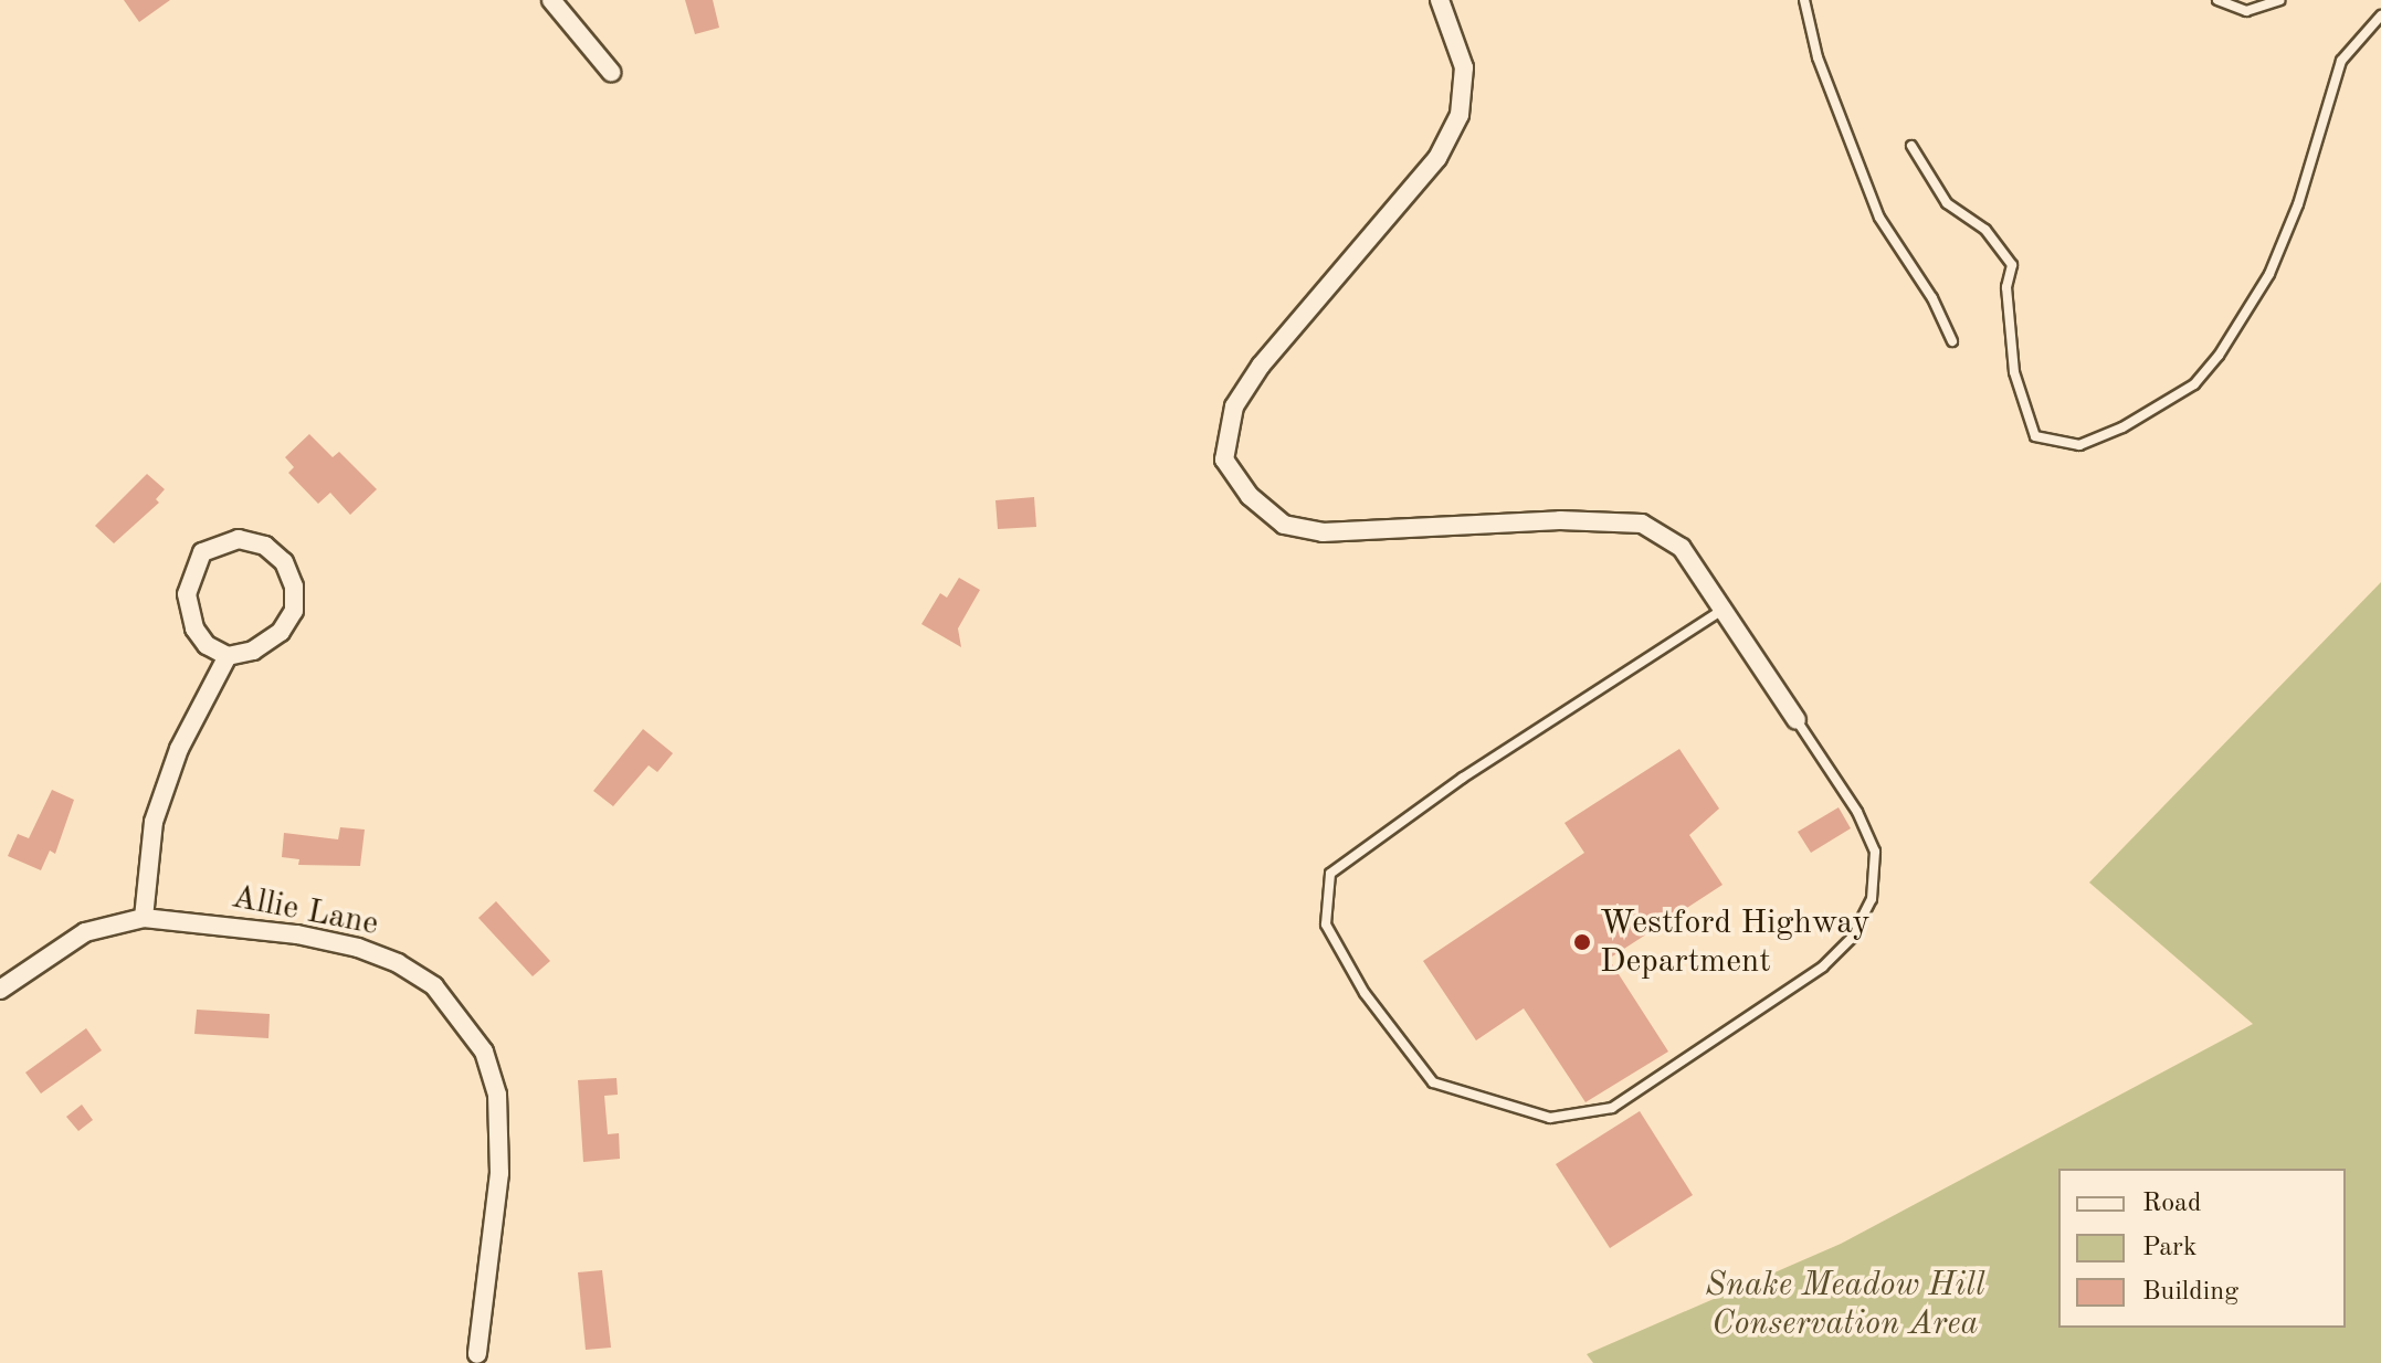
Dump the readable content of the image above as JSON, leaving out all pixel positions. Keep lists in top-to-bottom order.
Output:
{
  "streets": {
    "street": ["Allie Lane"]
  },
  "parks": ["Snake Meadow Hill Conservation Area"],
  "places": ["Westford Highway Department"],
  "legend": ["Road", "Park", "Building"]
}
